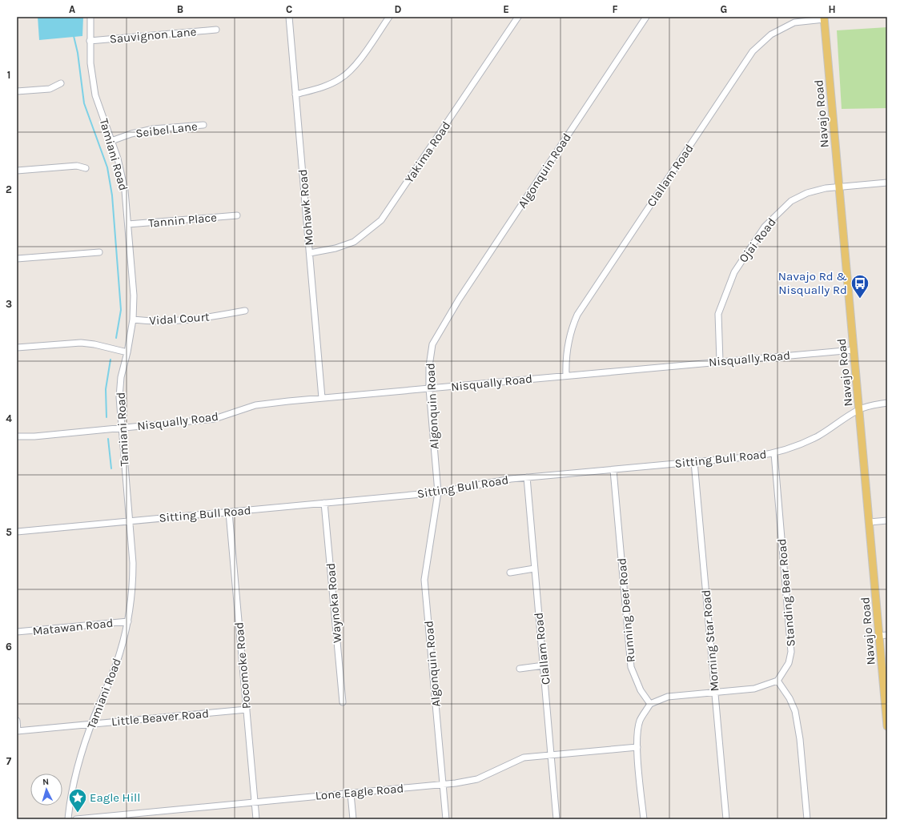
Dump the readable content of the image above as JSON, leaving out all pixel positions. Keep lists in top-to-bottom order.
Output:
{
  "streets": {
    "main road": ["Navajo Road"],
    "street": [
      "Sauvignon Lane",
      "Seibel Lane",
      "Yakima Road",
      "Tamiani Road",
      "Algonquin Road",
      "Clallam Road",
      "Mohawk Road",
      "Tannin Place",
      "Ojai Road",
      "Vidal Court",
      "Nisqually Road",
      "Sitting Bull Road",
      "Standing Bear Road",
      "Waynoka Road",
      "Running Deer Road",
      "Matawan Road",
      "Morning Star Road",
      "Pocomoke Road",
      "Little Beaver Road",
      "Lone Eagle Road"
    ]
  },
  "crossings": [
    ["Sauvignon Lane", "Tamiani Road"],
    ["Navajo Road", "Clallam Road"],
    ["Navajo Road", "Ojai Road"],
    ["Navajo Road", "Nisqually Road"],
    ["Navajo Road", "Sitting Bull Road"],
    ["Seibel Lane", "Tamiani Road"],
    ["Yakima Road", "Mohawk Road"],
    ["Tamiani Road", "Tannin Place"],
    ["Tamiani Road", "Vidal Court"],
    ["Tamiani Road", "Nisqually Road"],
    ["Tamiani Road", "Sitting Bull Road"],
    ["Tamiani Road", "Matawan Road"],
    ["Tamiani Road", "Little Beaver Road"],
    ["Algonquin Road", "Nisqually Road"],
    ["Algonquin Road", "Sitting Bull Road"],
    ["Algonquin Road", "Lone Eagle Road"],
    ["Clallam Road", "Nisqually Road"],
    ["Clallam Road", "Sitting Bull Road"],
    ["Clallam Road", "Lone Eagle Road"],
    ["Mohawk Road", "Nisqually Road"],
    ["Ojai Road", "Nisqually Road"],
    ["Sitting Bull Road", "Standing Bear Road"],
    ["Sitting Bull Road", "Waynoka Road"],
    ["Sitting Bull Road", "Running Deer Road"],
    ["Sitting Bull Road", "Morning Star Road"],
    ["Sitting Bull Road", "Pocomoke Road"],
    ["Pocomoke Road", "Little Beaver Road"],
    ["Pocomoke Road", "Lone Eagle Road"]
  ],
  "places": {
    "bus stop": ["Navajo Rd & Nisqually Rd"],
    "place": ["Eagle Hill"]
  },
  "north": "top",
  "grid": {
    "columns": [
      "A",
      "B",
      "C",
      "D",
      "E",
      "F",
      "G",
      "H"
    ],
    "rows": [
      "1",
      "2",
      "3",
      "4",
      "5",
      "6",
      "7"
    ]
  }
}
